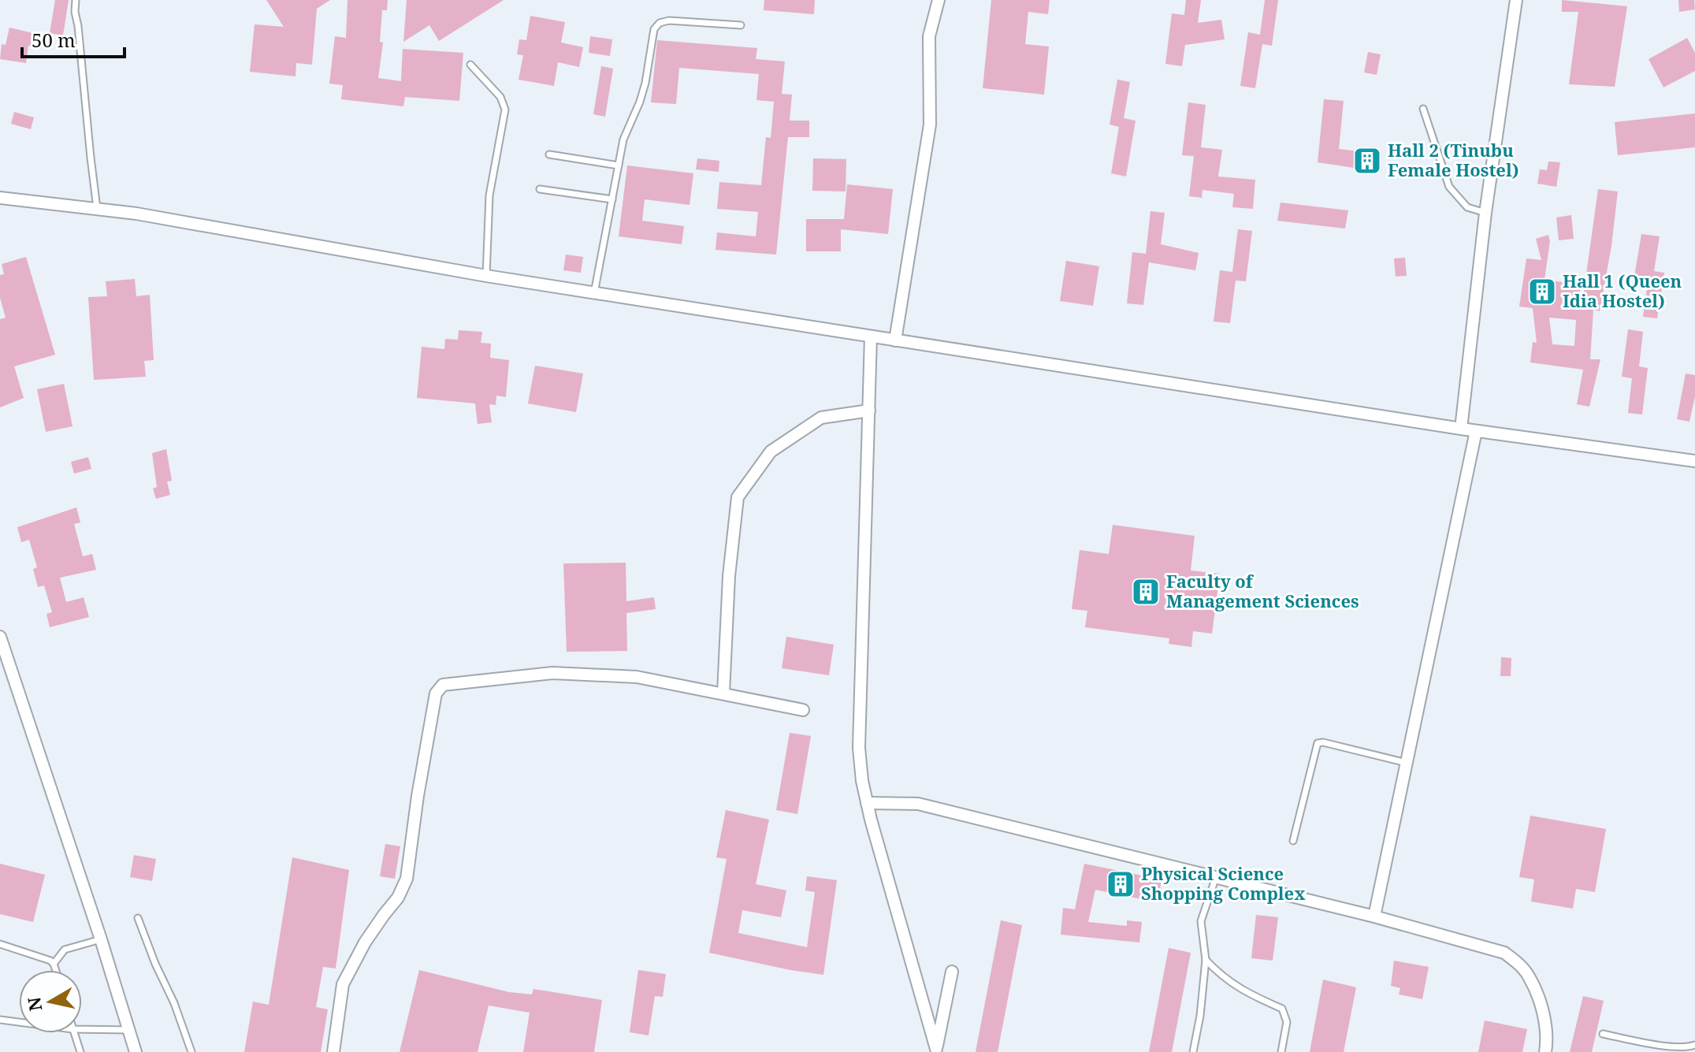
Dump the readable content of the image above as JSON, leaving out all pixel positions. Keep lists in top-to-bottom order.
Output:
{
  "places": {
    "building": [
      "Hall 2 (Tinubu Female Hostel)",
      "Hall 1 (Queen Idia Hostel)",
      "Faculty of Management Sciences",
      "Physical Science Shopping Complex"
    ]
  },
  "scale_bar": "50 m",
  "north": "left"
}
